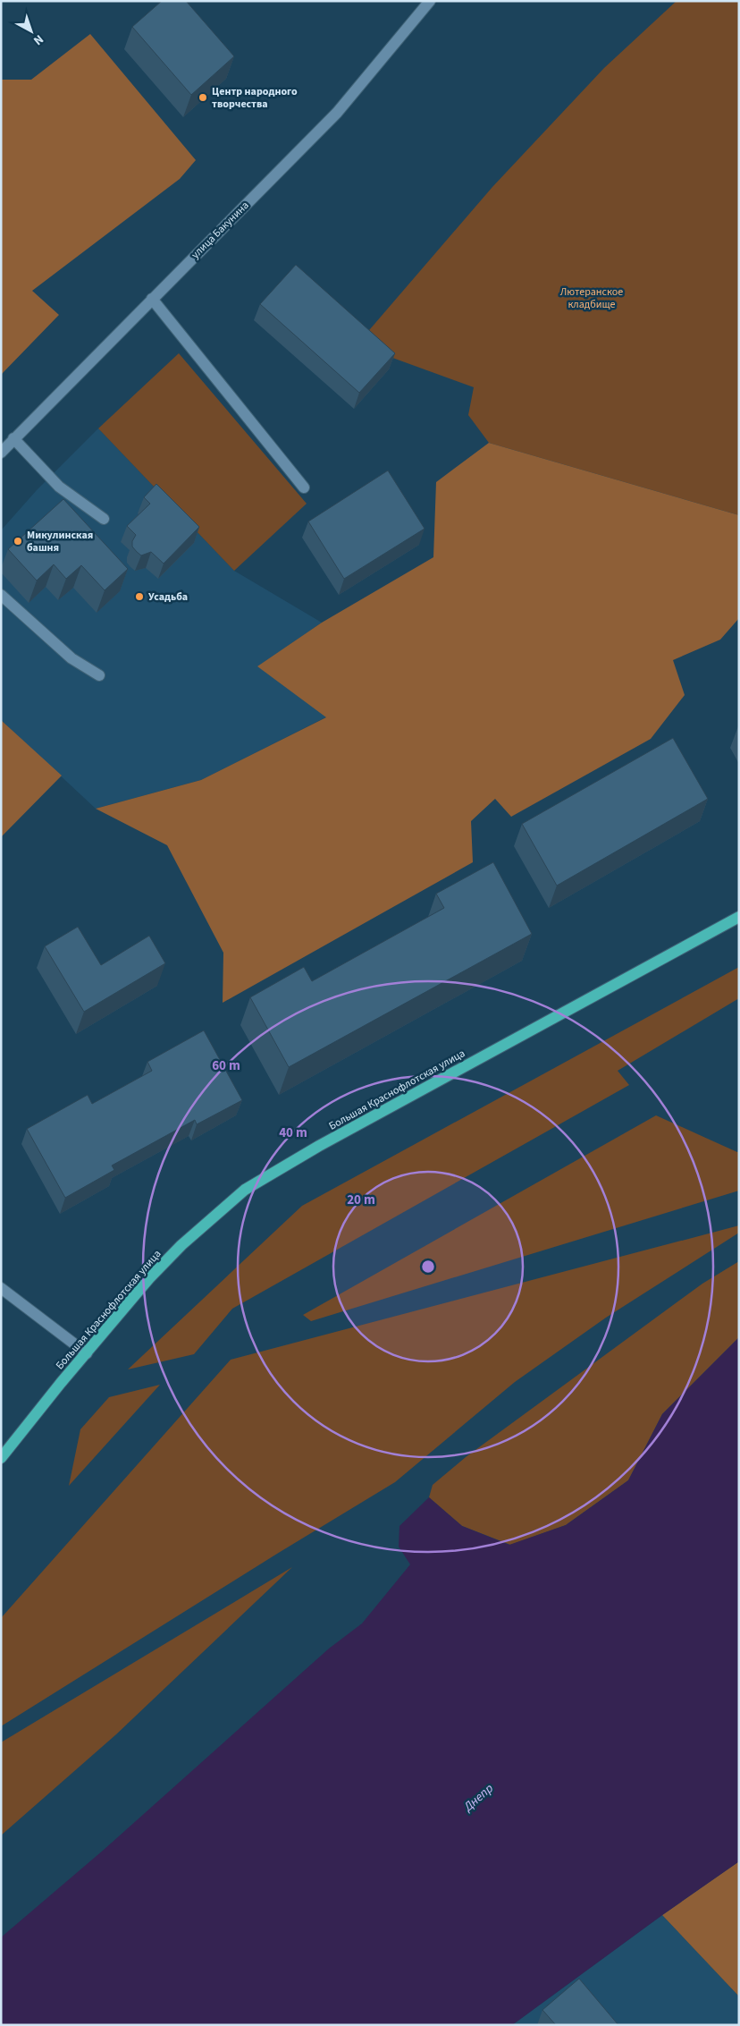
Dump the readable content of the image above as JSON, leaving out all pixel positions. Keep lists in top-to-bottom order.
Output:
{
  "streets": {
    "main road": ["Большая Краснофлотская улица"],
    "street": ["улица Бакунина"]
  },
  "water": ["Днепр"],
  "parks": ["Лютеранское кладбище"],
  "places": ["Центр народного творчества", "Микулинская башня", "Усадьба"],
  "north": "bottom right",
  "rings": ["60 m", "40 m", "20 m"]
}
